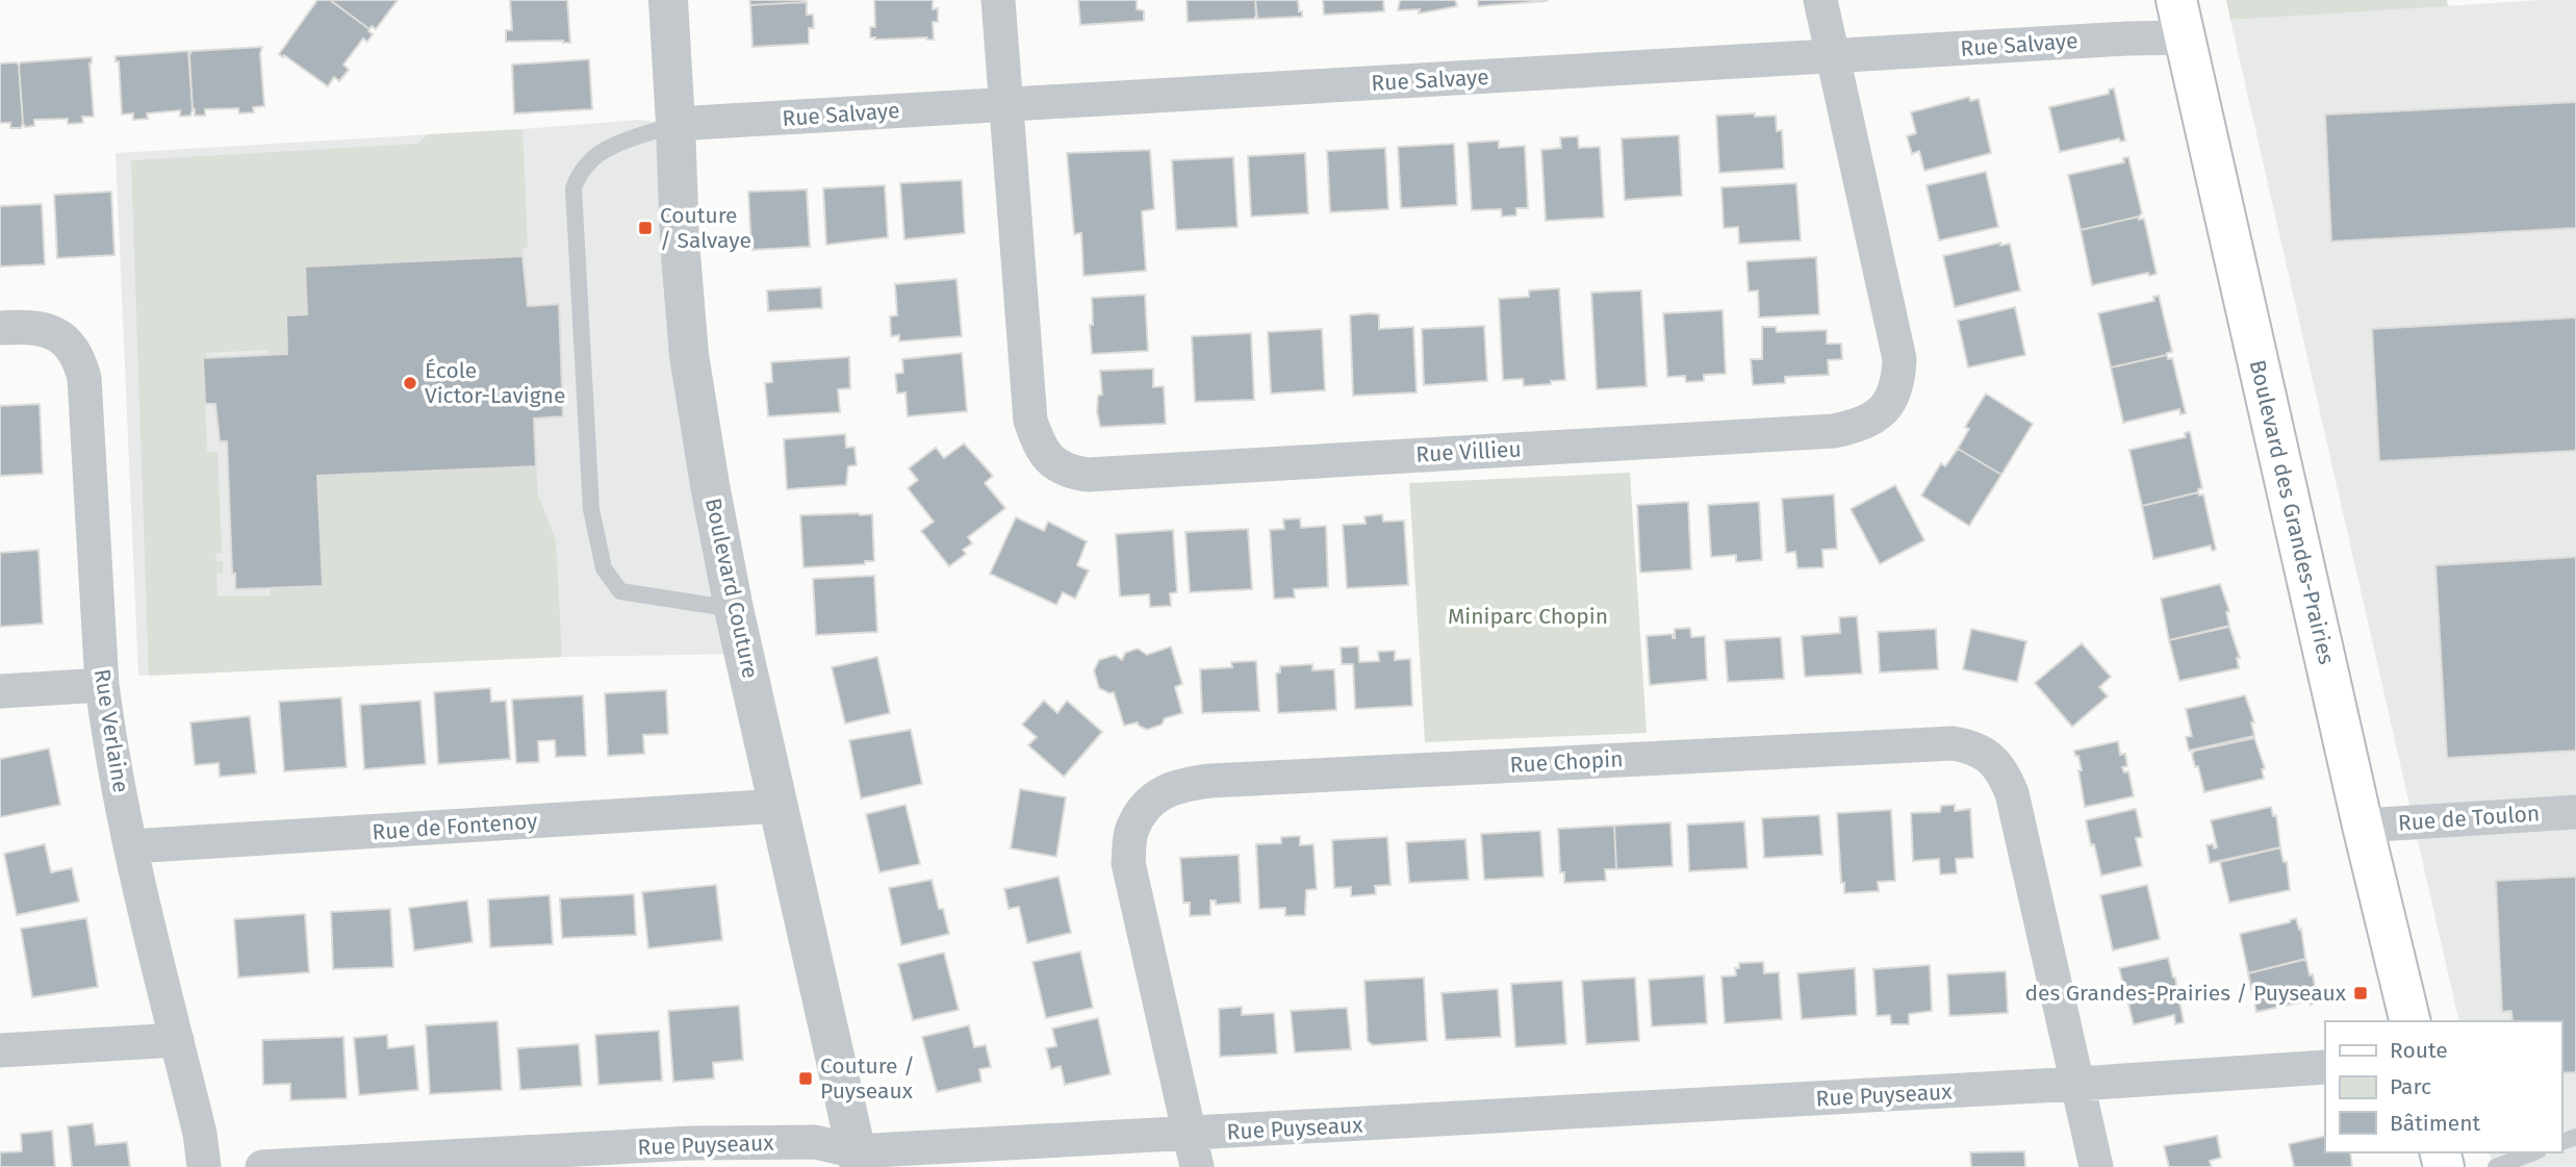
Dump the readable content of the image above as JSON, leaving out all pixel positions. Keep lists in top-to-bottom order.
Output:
{
  "streets": {
    "main road": ["Boulevard des Grandes-Prairies"],
    "street": [
      "Rue Salvaye",
      "Rue Villieu",
      "Boulevard Couture",
      "Rue Verlaine",
      "Rue Chopin",
      "Rue de Toulon",
      "Rue de Fontenoy",
      "Rue Puyseaux"
    ]
  },
  "crossings": [
    ["Rue Salvaye", "Rue Villieu"],
    ["Rue Salvaye", "Boulevard des Grandes-Prairies"],
    ["Rue Salvaye", "Boulevard Couture"],
    ["Boulevard des Grandes-Prairies", "Rue de Toulon"],
    ["Boulevard Couture", "Rue de Fontenoy"],
    ["Boulevard Couture", "Rue Puyseaux"],
    ["Rue Verlaine", "Rue de Fontenoy"],
    ["Rue Chopin", "Rue Puyseaux"]
  ],
  "parks": ["Miniparc Chopin"],
  "places": {
    "transit": ["Couture / Salvaye", "des Grandes-Prairies / Puyseaux", "Couture / Puyseaux"],
    "other": ["École Victor-Lavigne"]
  },
  "legend": ["Route", "Parc", "Bâtiment"]
}
